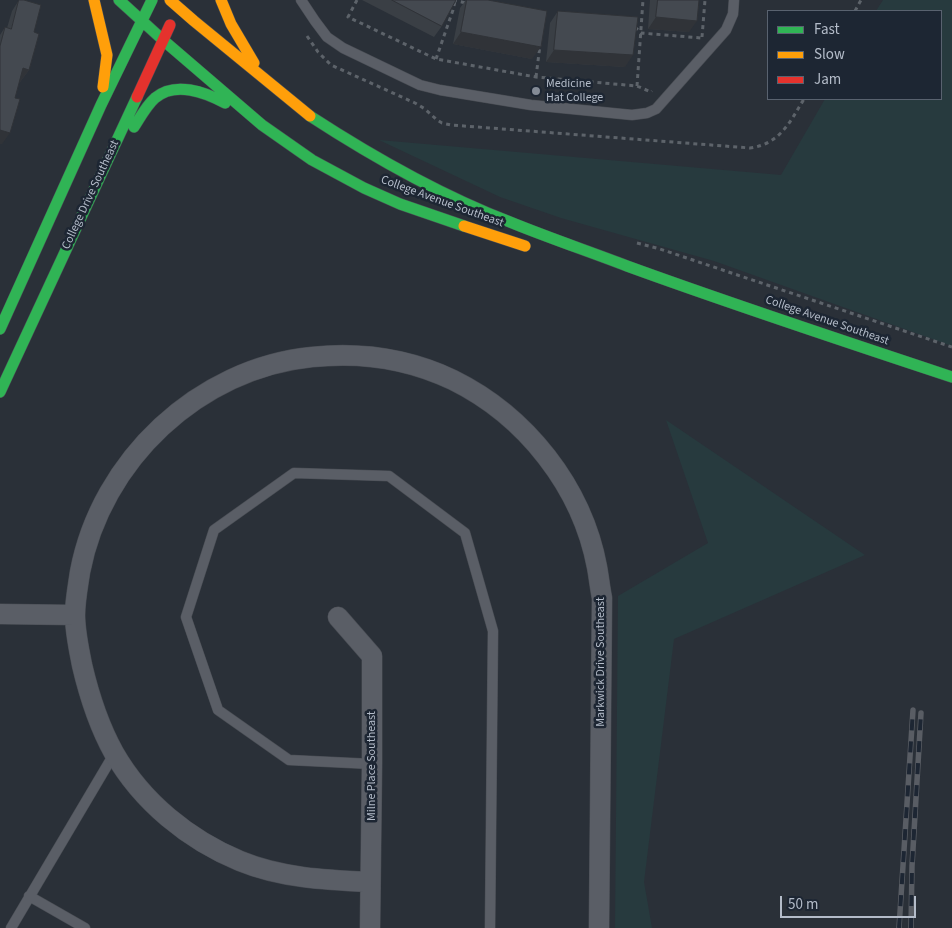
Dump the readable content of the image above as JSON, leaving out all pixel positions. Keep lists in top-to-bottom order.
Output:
{
  "streets": {
    "street": [
      "College Drive Southeast",
      "College Avenue Southeast",
      "Markwick Drive Southeast",
      "Milne Place Southeast"
    ]
  },
  "crossings": [
    ["College Drive Southeast", "College Avenue Southeast"],
    ["Markwick Drive Southeast", "Milne Place Southeast"]
  ],
  "places": ["Medicine Hat College"],
  "legend": ["Fast", "Slow", "Jam"],
  "scale_bar": "50 m"
}
